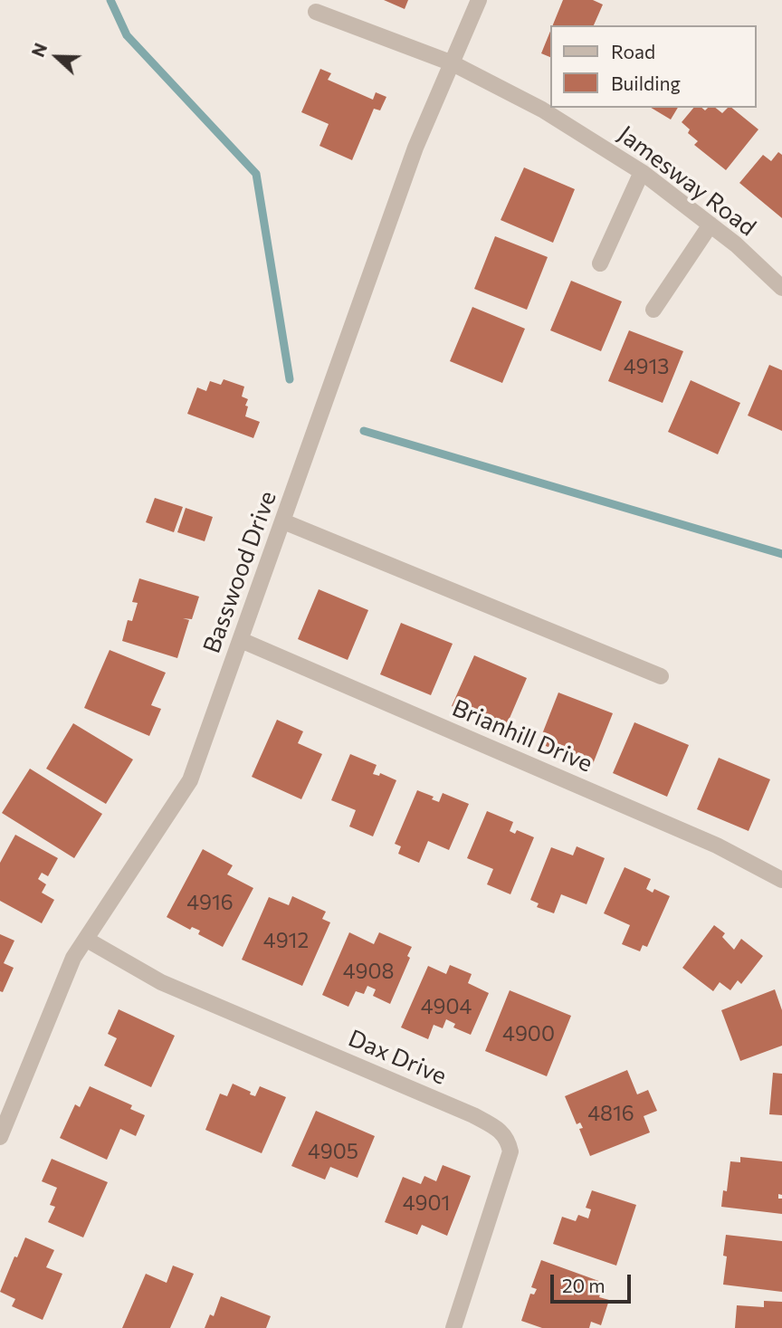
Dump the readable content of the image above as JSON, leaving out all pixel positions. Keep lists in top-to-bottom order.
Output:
{
  "streets": {
    "street": [
      "Jamesway Road",
      "Basswood Drive",
      "Brianhill Drive",
      "Dax Drive"
    ]
  },
  "crossings": [
    ["Jamesway Road", "Basswood Drive"],
    ["Basswood Drive", "Brianhill Drive"],
    ["Basswood Drive", "Dax Drive"]
  ],
  "house_numbers": [
    "4913",
    "4916",
    "4912",
    "4908",
    "4904",
    "4900",
    "4816",
    "4905",
    "4901"
  ],
  "legend": ["Road", "Building"],
  "scale_bar": "20 m",
  "north": "left"
}
